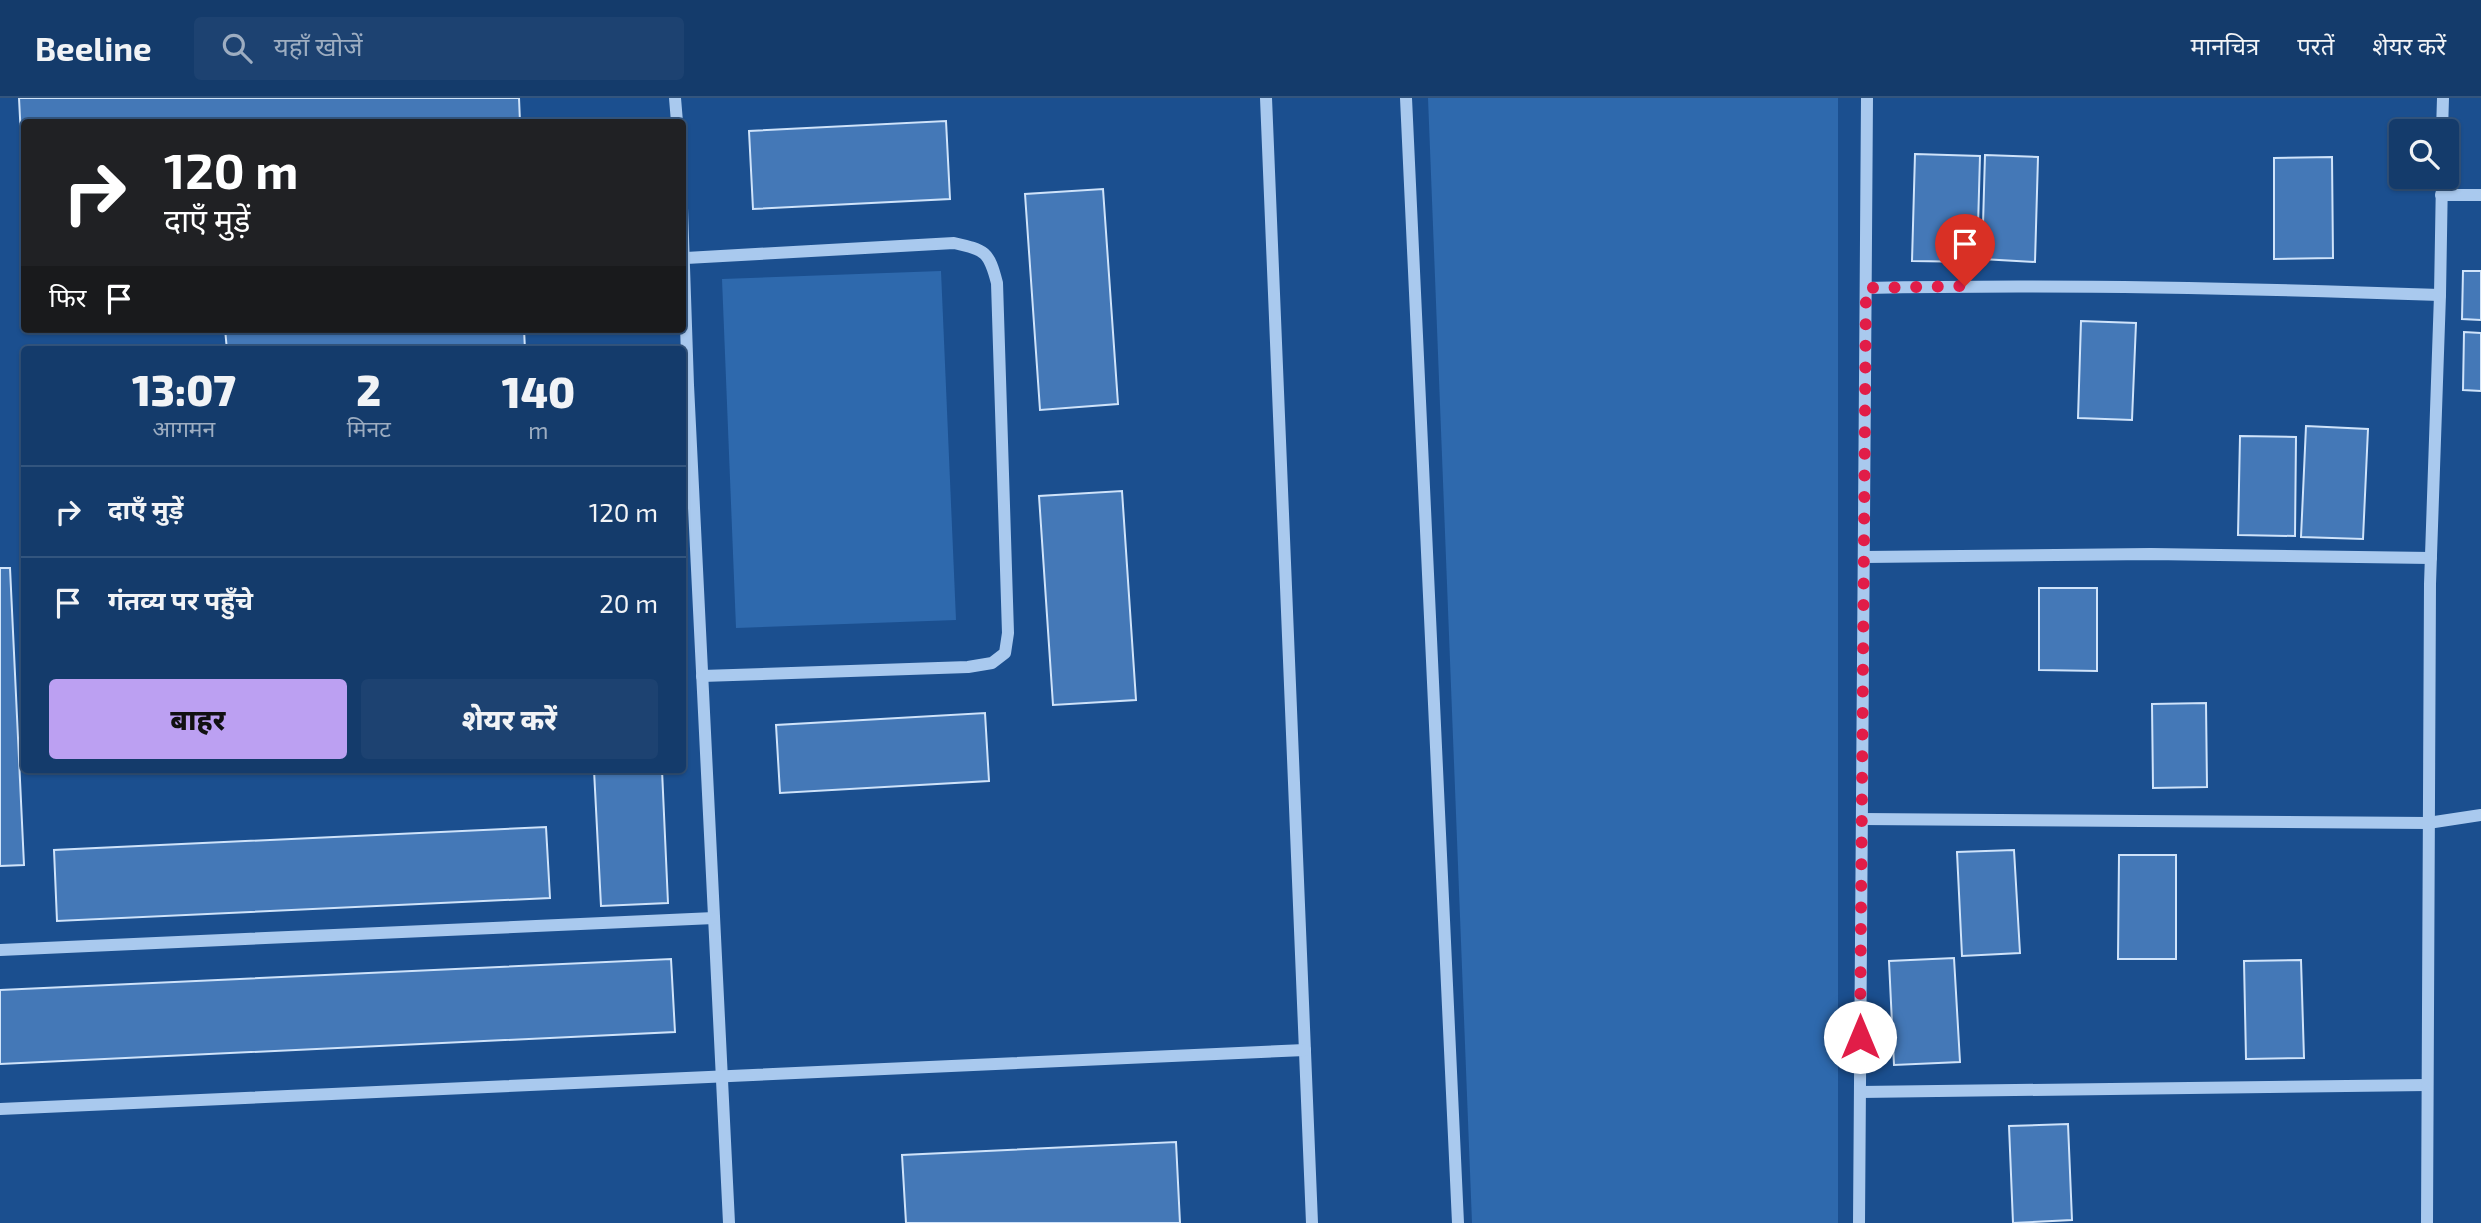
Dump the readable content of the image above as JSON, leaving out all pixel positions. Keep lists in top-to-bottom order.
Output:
{
  "page": {
    "header": "Beeline",
    "search": "यहाँ खोजें",
    "nav": ["मानचित्र", "परतें", "शेयर करें"],
    "turn": ["120 m", "दाएँ मुड़ें"],
    "then": "फिर",
    "eta": [
      "13:07",
      "आगमन",
      "2",
      "मिनट",
      "140",
      "m"
    ],
    "list": [
      {
        "name": "दाएँ मुड़ें",
        "value": "120 m"
      },
      {
        "name": "गंतव्य पर पहुँचे",
        "value": "20 m"
      }
    ],
    "buttons": ["बाहर", "शेयर करें"]
  }
}
